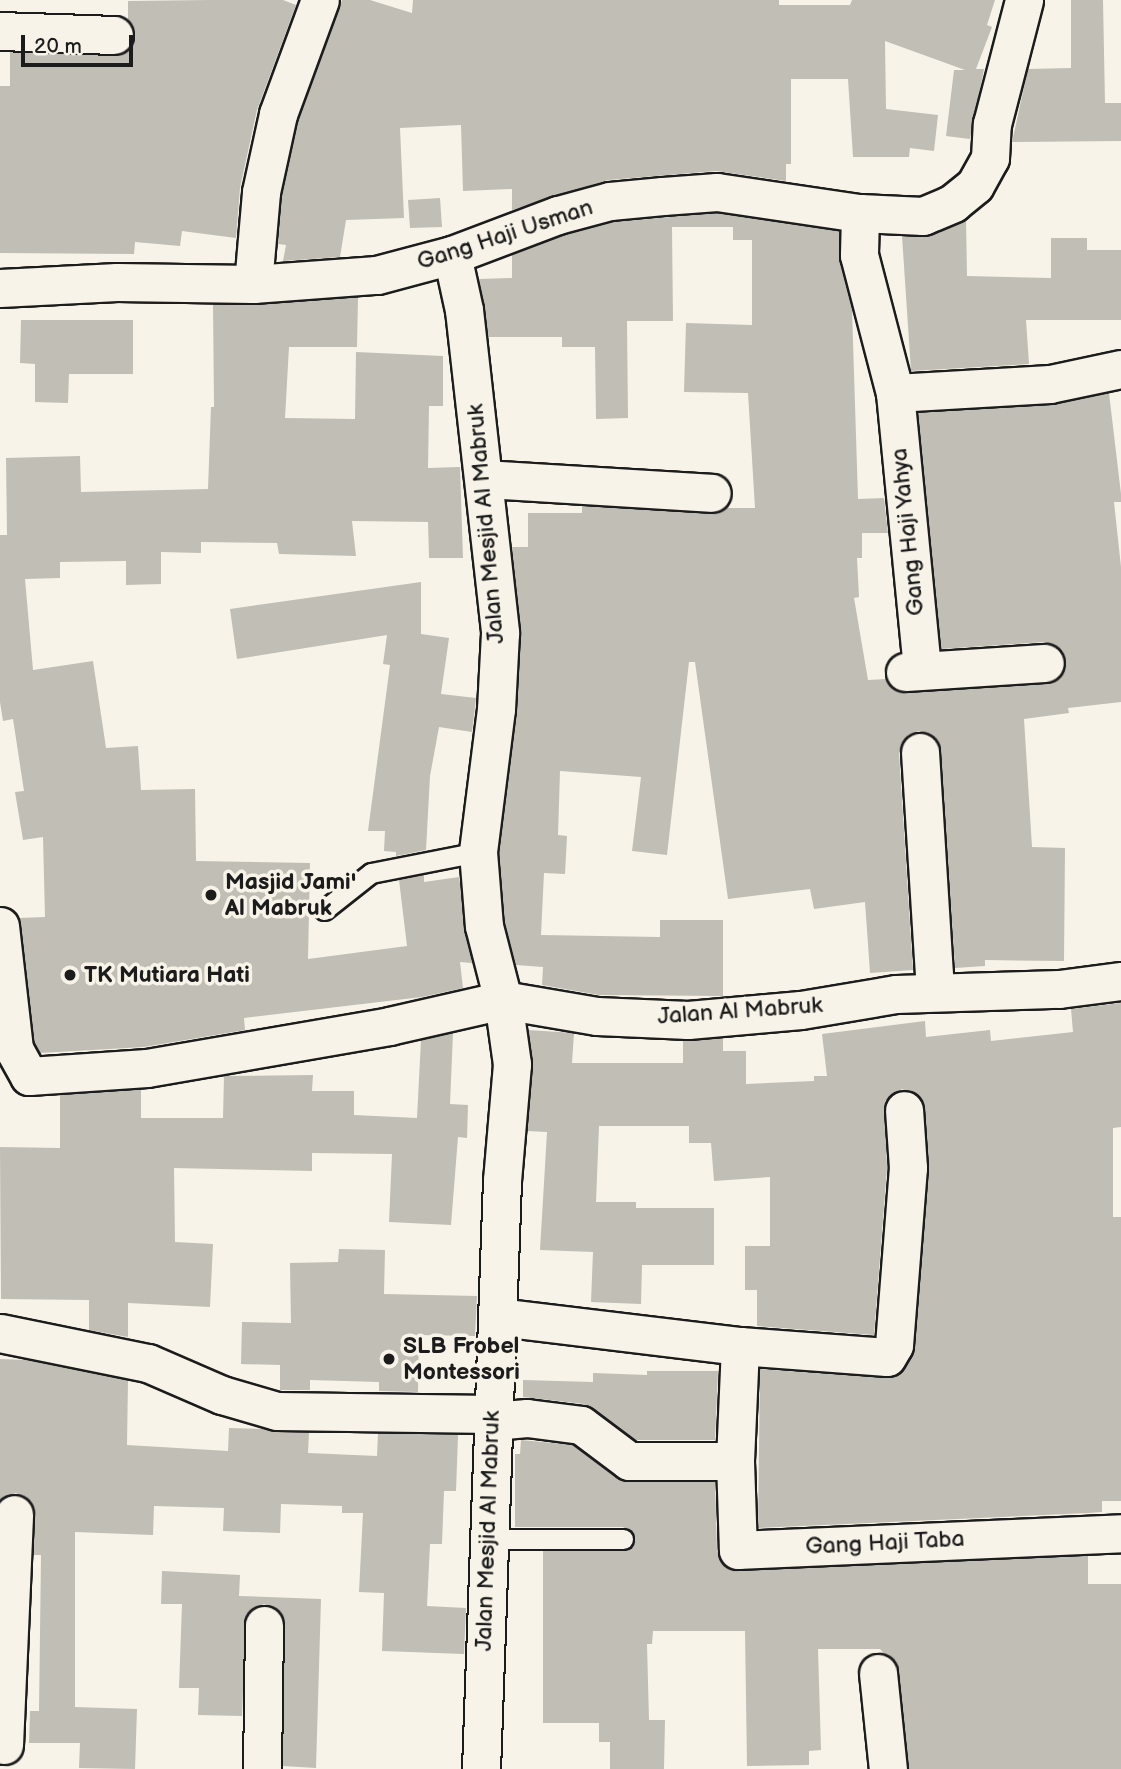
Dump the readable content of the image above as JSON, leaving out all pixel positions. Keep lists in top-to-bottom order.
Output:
{
  "streets": {
    "street": [
      "Gang Haji Usman",
      "Jalan Mesjid Al Mabruk",
      "Gang Haji Yahya",
      "Jalan Al Mabruk",
      "Gang Haji Taba"
    ]
  },
  "crossings": [
    ["Gang Haji Usman", "Jalan Mesjid Al Mabruk"],
    ["Gang Haji Usman", "Gang Haji Yahya"],
    ["Jalan Mesjid Al Mabruk", "Jalan Al Mabruk"]
  ],
  "places": ["Masjid Jami' Al Mabruk", "TK Mutiara Hati", "SLB Frobel Montessori"],
  "scale_bar": "20 m"
}
